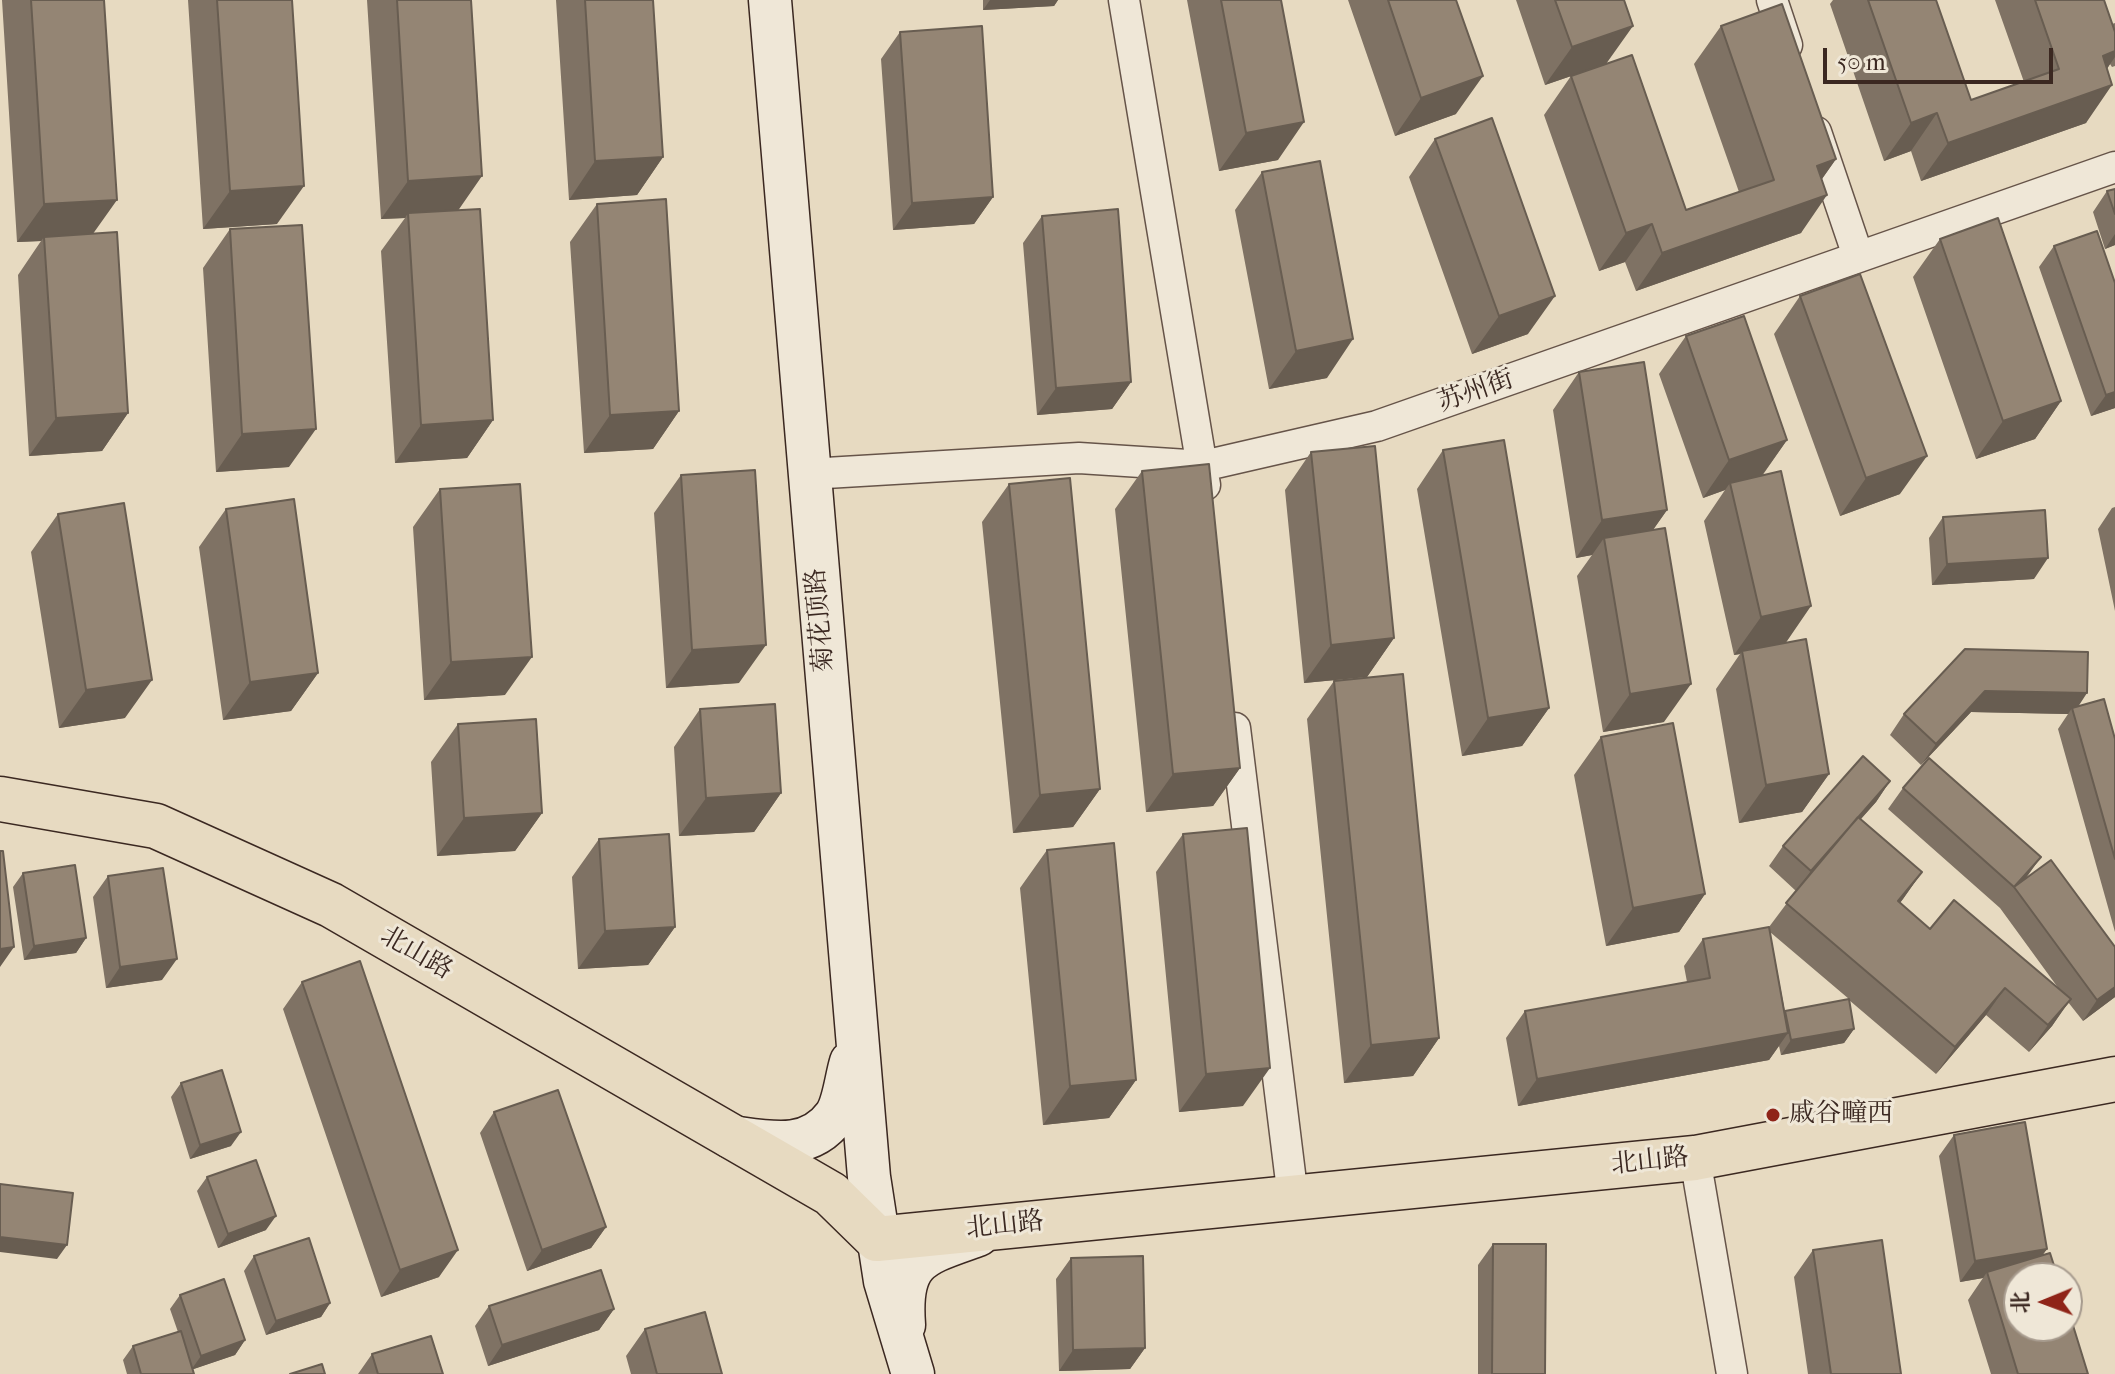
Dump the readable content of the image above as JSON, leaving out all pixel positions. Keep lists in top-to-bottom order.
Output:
{
  "streets": {
    "main road": ["北山路"],
    "street": ["苏州街", "菊花顶路"]
  },
  "crossings": [
    ["苏州街", "菊花顶路"],
    ["菊花顶路", "北山路"]
  ],
  "places": ["戚谷疃西"],
  "scale_bar": "50 m",
  "north": "left"
}
